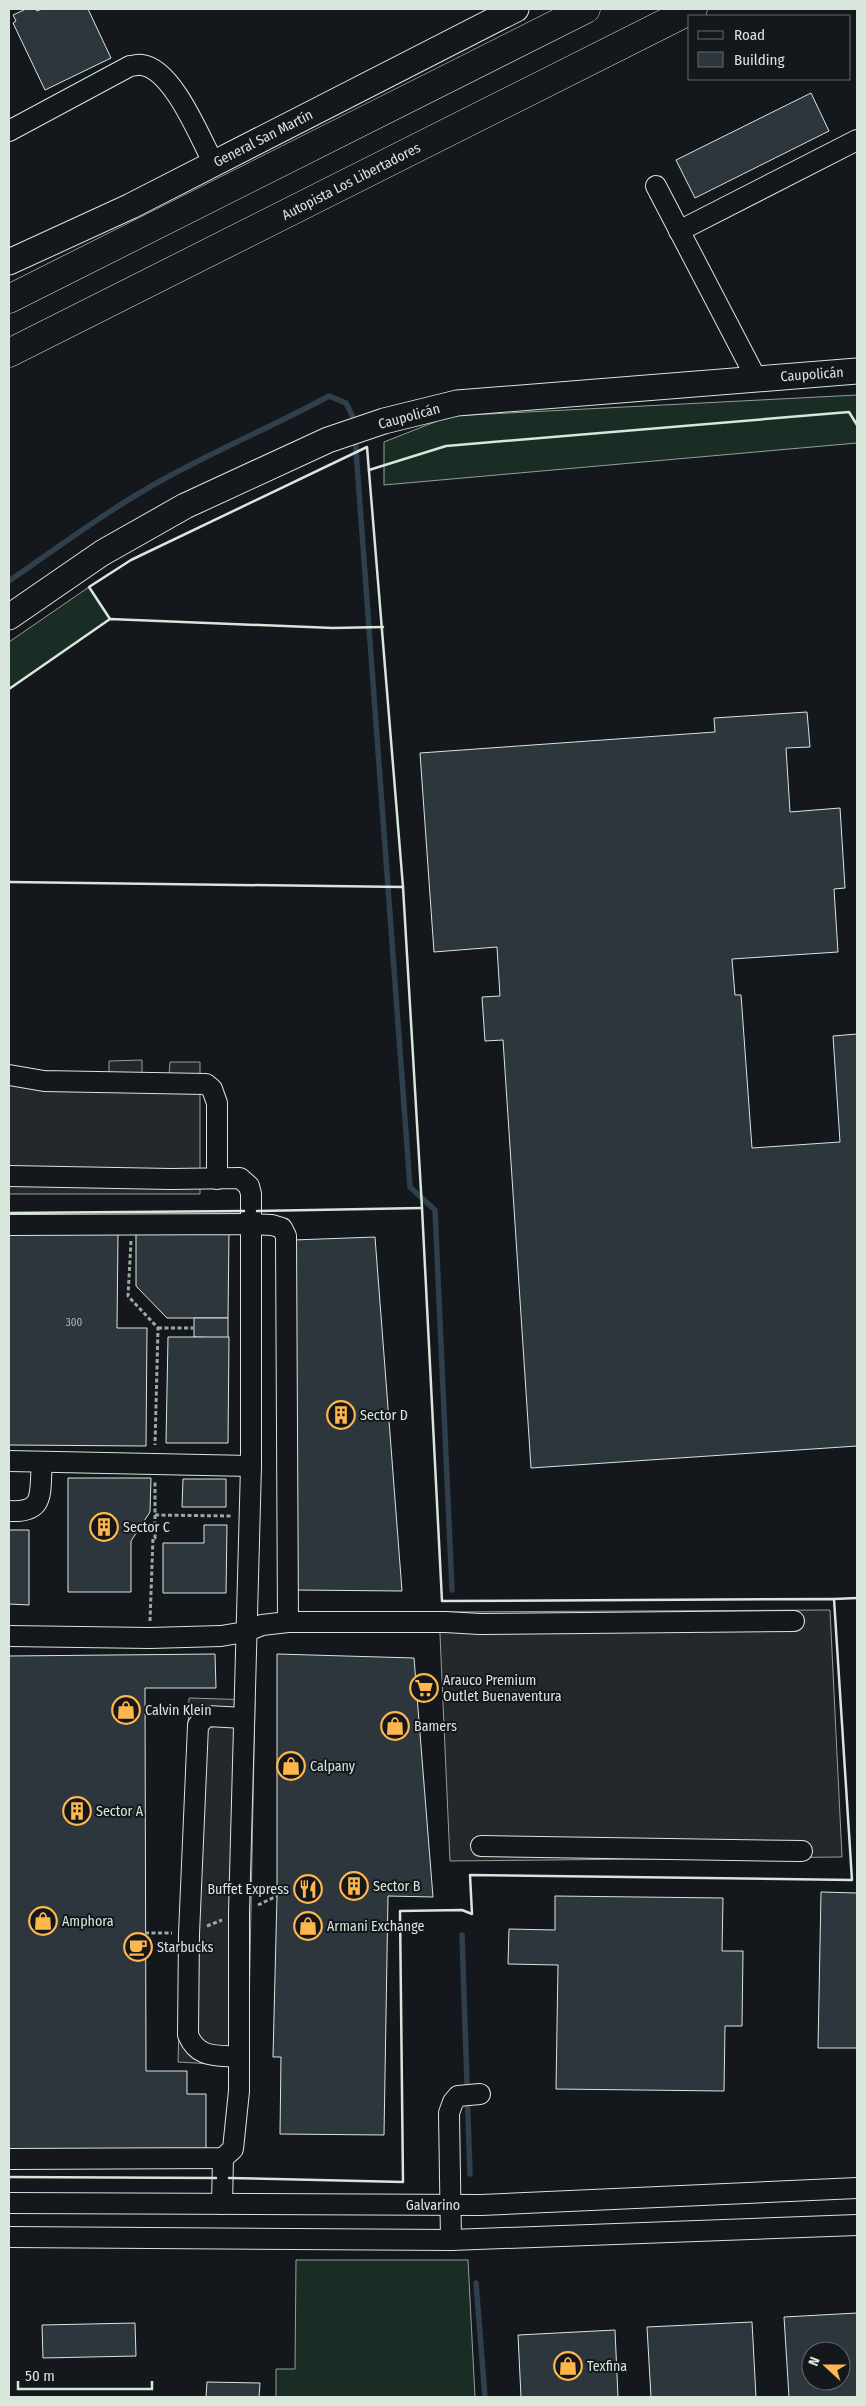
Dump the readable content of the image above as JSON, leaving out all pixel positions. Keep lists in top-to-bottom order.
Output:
{
  "streets": {
    "highway": ["Autopista Los Libertadores"],
    "main road": ["General San Martín", "Caupolicán"],
    "street": ["Galvarino"]
  },
  "places": {
    "building": [
      "Sector D",
      "Sector C",
      "Sector A",
      "Sector B"
    ],
    "supermarket": ["Arauco Premium Outlet Buenaventura"],
    "shop": [
      "Calvin Klein",
      "Bamers",
      "Calpany",
      "Amphora",
      "Armani Exchange",
      "Texfina"
    ],
    "restaurant": ["Buffet Express"],
    "cafe": ["Starbucks"]
  },
  "house_numbers": ["300"],
  "legend": ["Road", "Building"],
  "scale_bar": "50 m",
  "north": "left"
}
